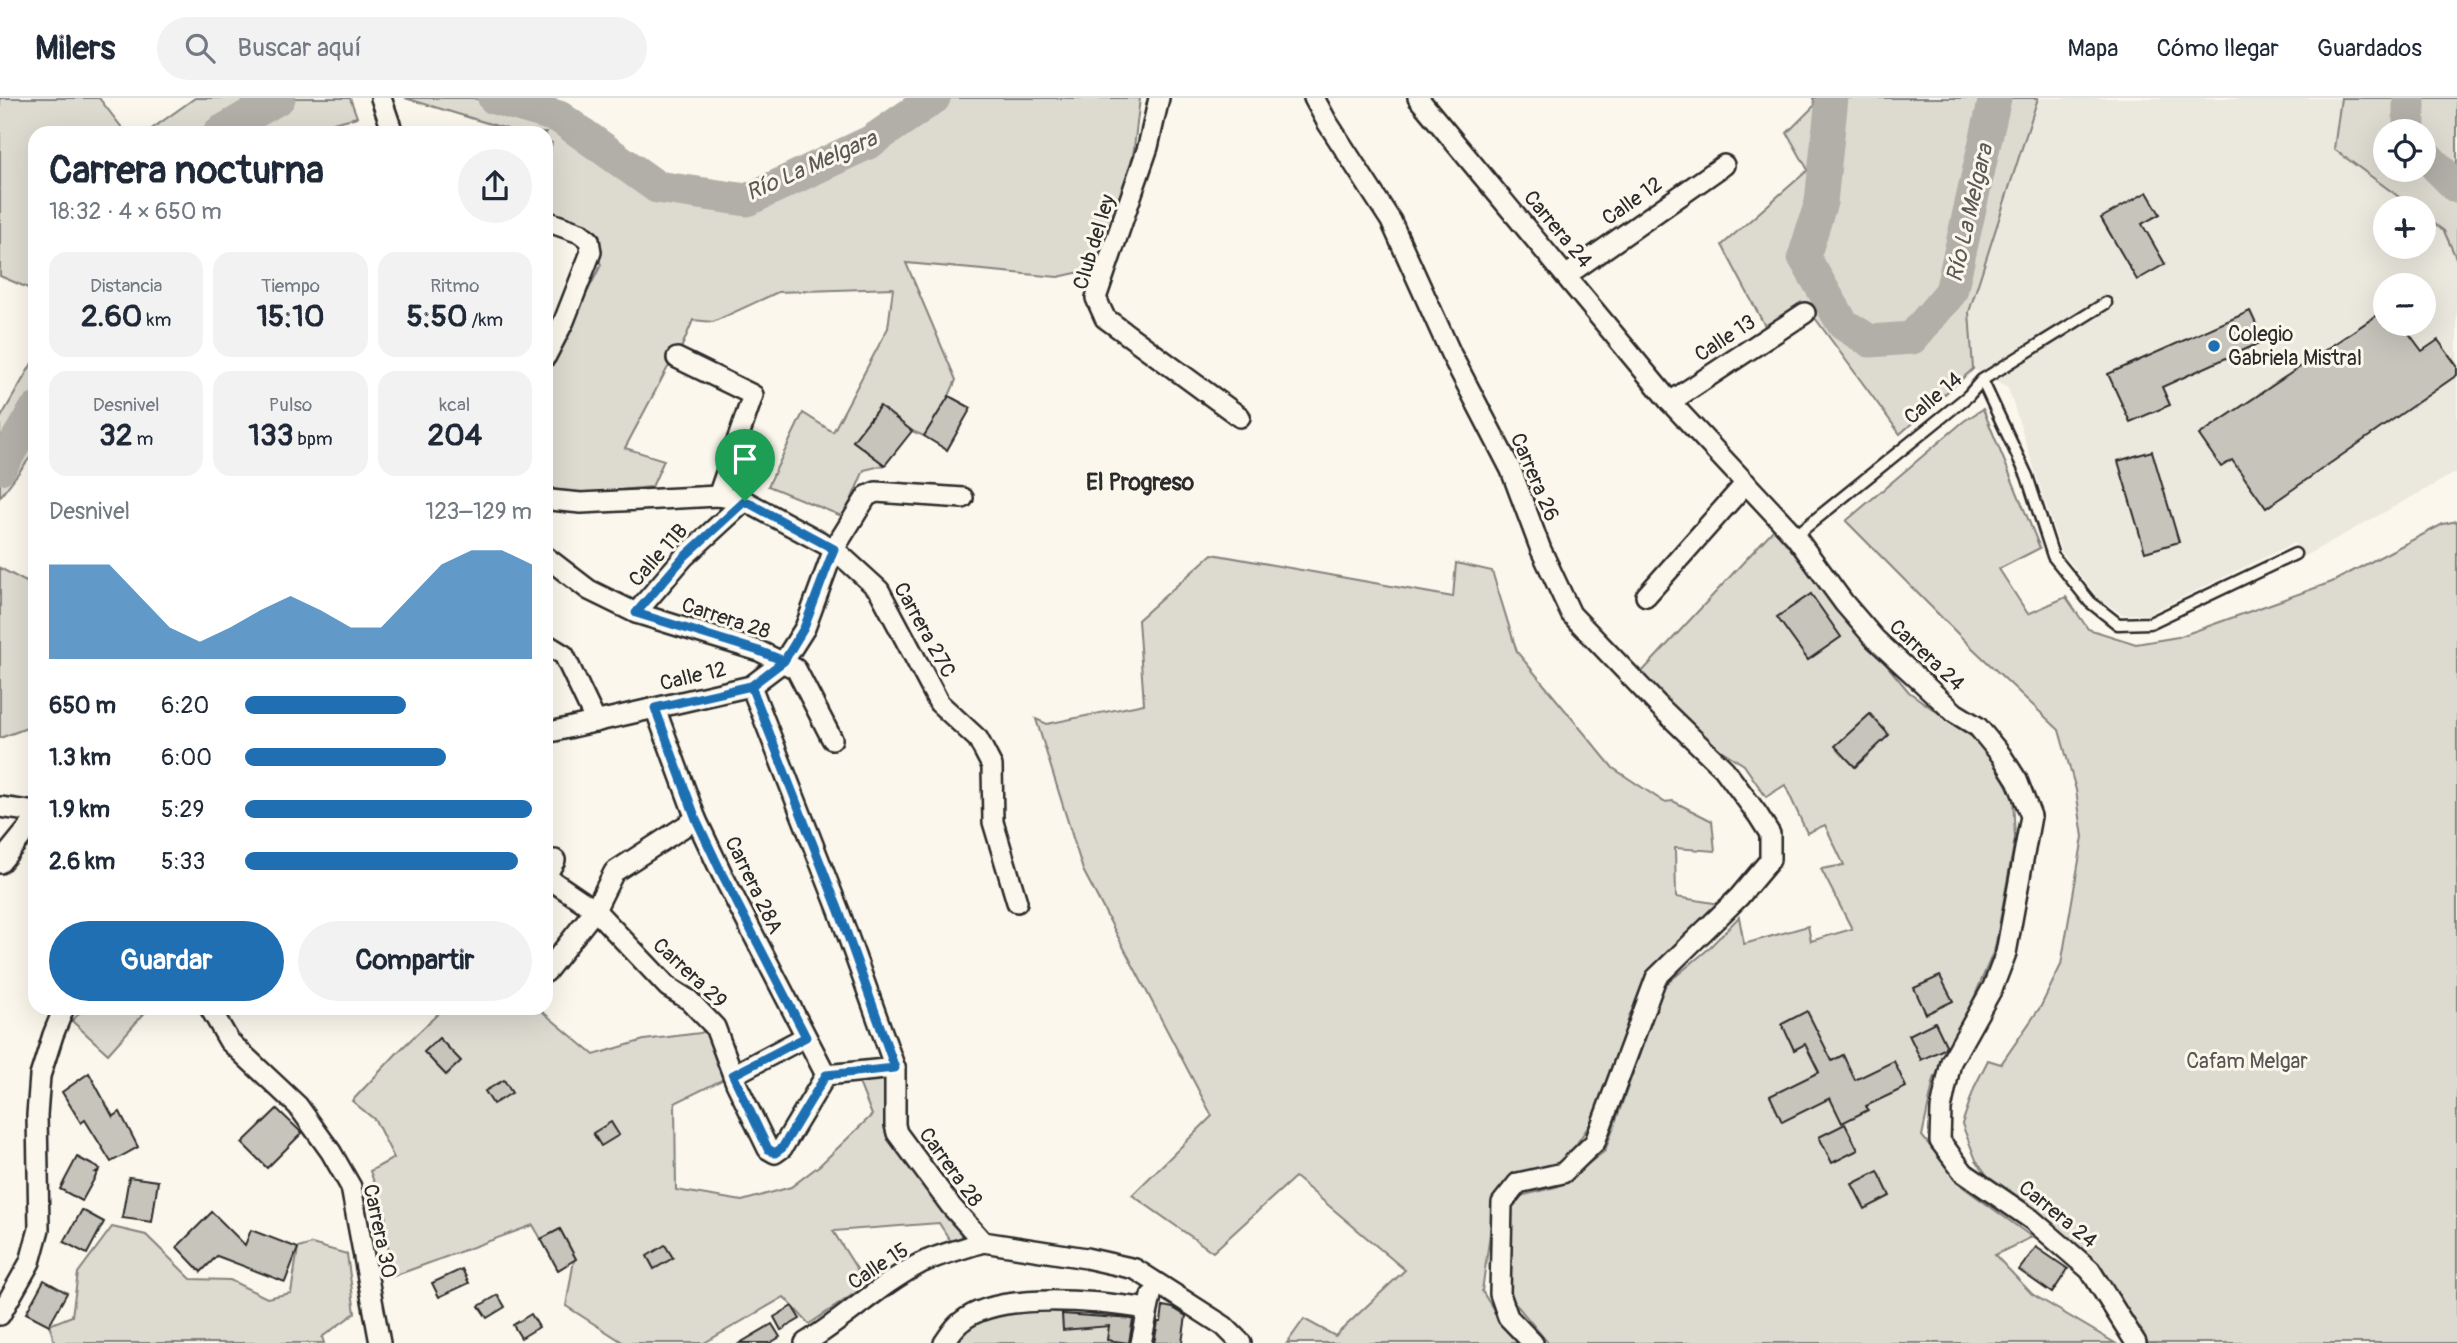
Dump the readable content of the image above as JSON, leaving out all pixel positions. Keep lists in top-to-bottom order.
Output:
{
  "streets": {
    "street": [
      "Calle 12",
      "Carrera 24",
      "Club del ley",
      "Calle 13",
      "Carrera 26",
      "Calle 11B",
      "Carrera 28",
      "Carrera 27C",
      "Carrera 28A",
      "Carrera 29",
      "Carrera 30",
      "Calle 15"
    ],
    "lane": ["Calle 14"]
  },
  "crossings": [
    ["Calle 12", "Carrera 24"],
    ["Calle 12", "Carrera 28"],
    ["Calle 12", "Carrera 27C"],
    ["Calle 12", "Carrera 28A"],
    ["Carrera 24", "Calle 13"],
    ["Carrera 24", "Calle 14"],
    ["Calle 11B", "Carrera 28"],
    ["Calle 11B", "Carrera 27C"],
    ["Carrera 28", "Calle 15"],
    ["Carrera 28A", "Carrera 29"]
  ],
  "districts": ["El Progreso"],
  "water": ["Río La Melgara"],
  "parks": ["Cafam Melgar"],
  "places": ["Colegio Gabriela Mistral"],
  "page": {
    "header": "Milers",
    "search": "Buscar aquí",
    "nav": ["Mapa", "Cómo llegar", "Guardados"],
    "map_buttons": ["+", "−"],
    "heading": ["Carrera nocturna", "18:32 · 4 × 650 m"],
    "stats": [
      ["Distancia", "2.60 km"],
      ["Tiempo", "15:10"],
      ["Ritmo", "5:50 /km"],
      ["Desnivel", "32 m"],
      ["Pulso", "133 bpm"],
      ["kcal", "204"]
    ],
    "chart": ["Desnivel", "123–129 m"],
    "list": [
      {
        "name": "650 m",
        "note": "6:20"
      },
      {
        "name": "1.3 km",
        "note": "6:00"
      },
      {
        "name": "1.9 km",
        "note": "5:29"
      },
      {
        "name": "2.6 km",
        "note": "5:33"
      }
    ],
    "buttons": ["Guardar", "Compartir"]
  }
}
